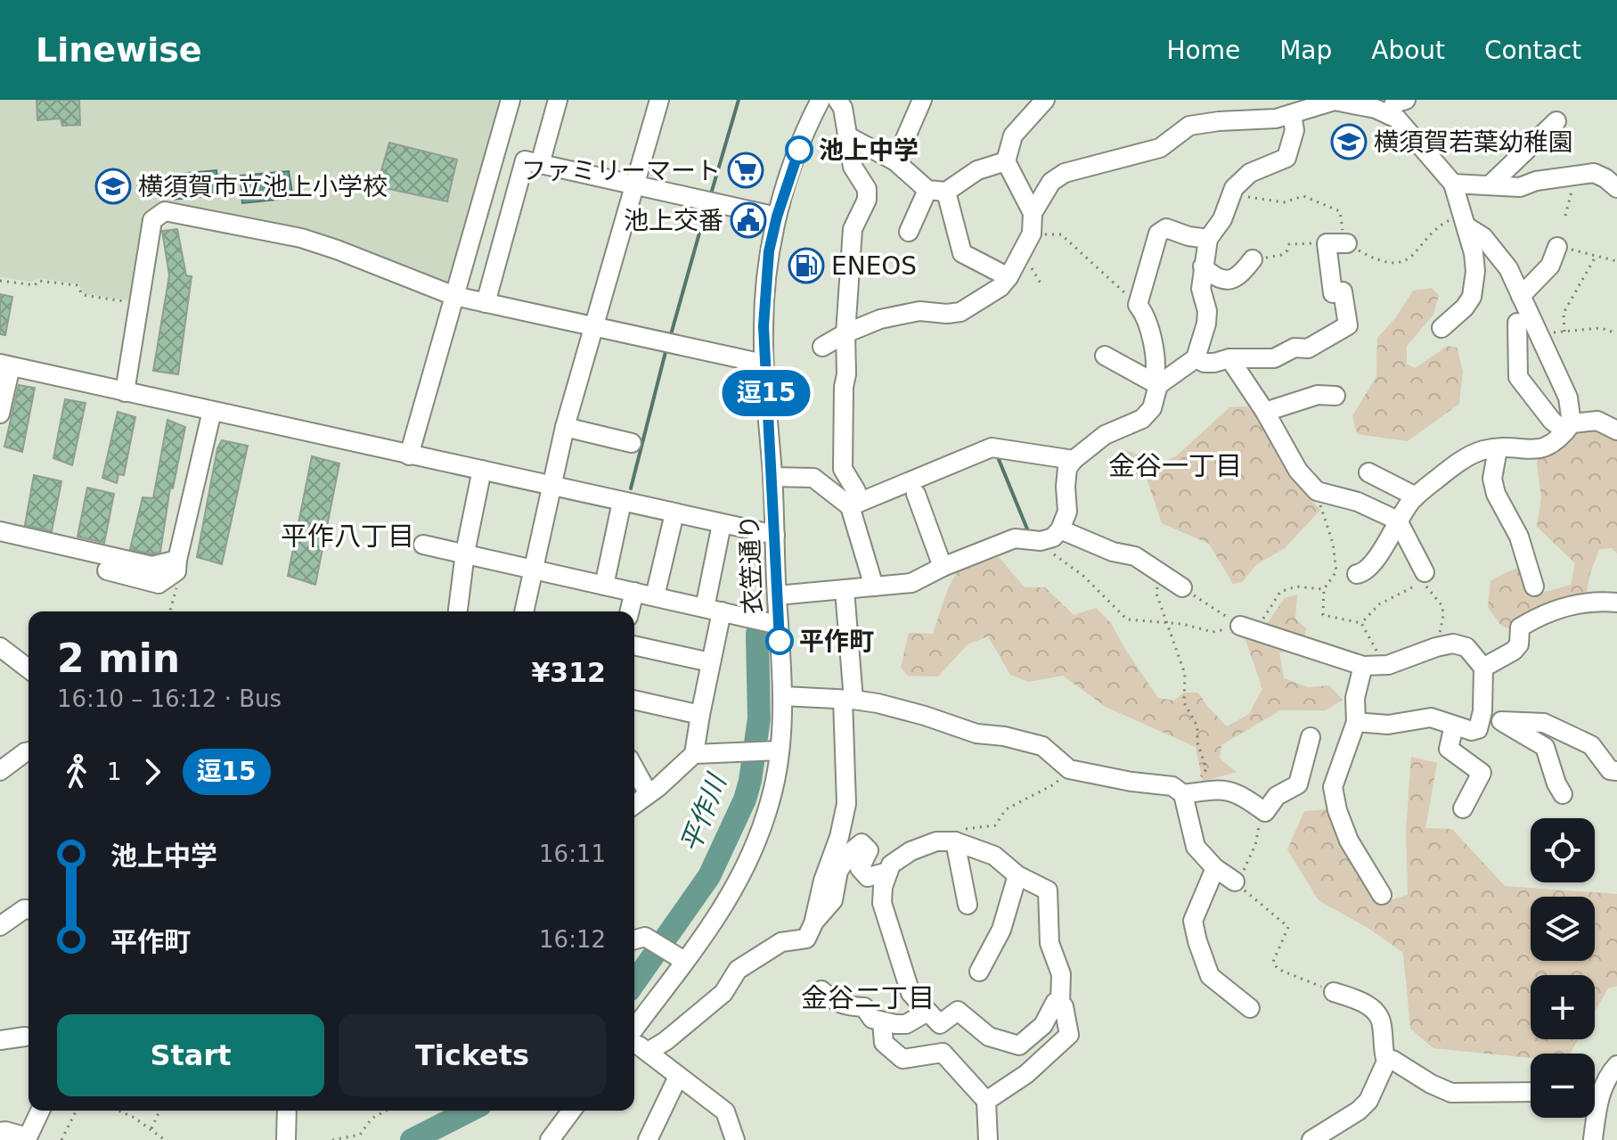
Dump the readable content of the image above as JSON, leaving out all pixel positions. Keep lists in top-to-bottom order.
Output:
{
  "streets": {
    "street": ["衣笠通り"]
  },
  "districts": ["金谷一丁目", "平作八丁目", "金谷二丁目"],
  "water": ["平作川"],
  "places": {
    "school or university": ["横須賀若葉幼稚園", "横須賀市立池上小学校"],
    "other": ["池上中学", "平作町"],
    "supermarket": ["ファミリーマート"],
    "public building": ["池上交番"],
    "fuel station": ["ENEOS"]
  },
  "lines": ["bus line 逗15"],
  "page": {
    "header": "Linewise",
    "nav": [
      "Home",
      "Map",
      "About",
      "Contact"
    ],
    "on_map": "逗15",
    "heading": ["2 min", "16:10 – 16:12 · Bus", "¥312"],
    "legs": ["1", "逗15"],
    "list": [
      {
        "name": "池上中学",
        "value": "16:11"
      },
      {
        "name": "平作町",
        "value": "16:12"
      }
    ],
    "map_buttons": ["+", "−"],
    "buttons": ["Start", "Tickets"]
  }
}
